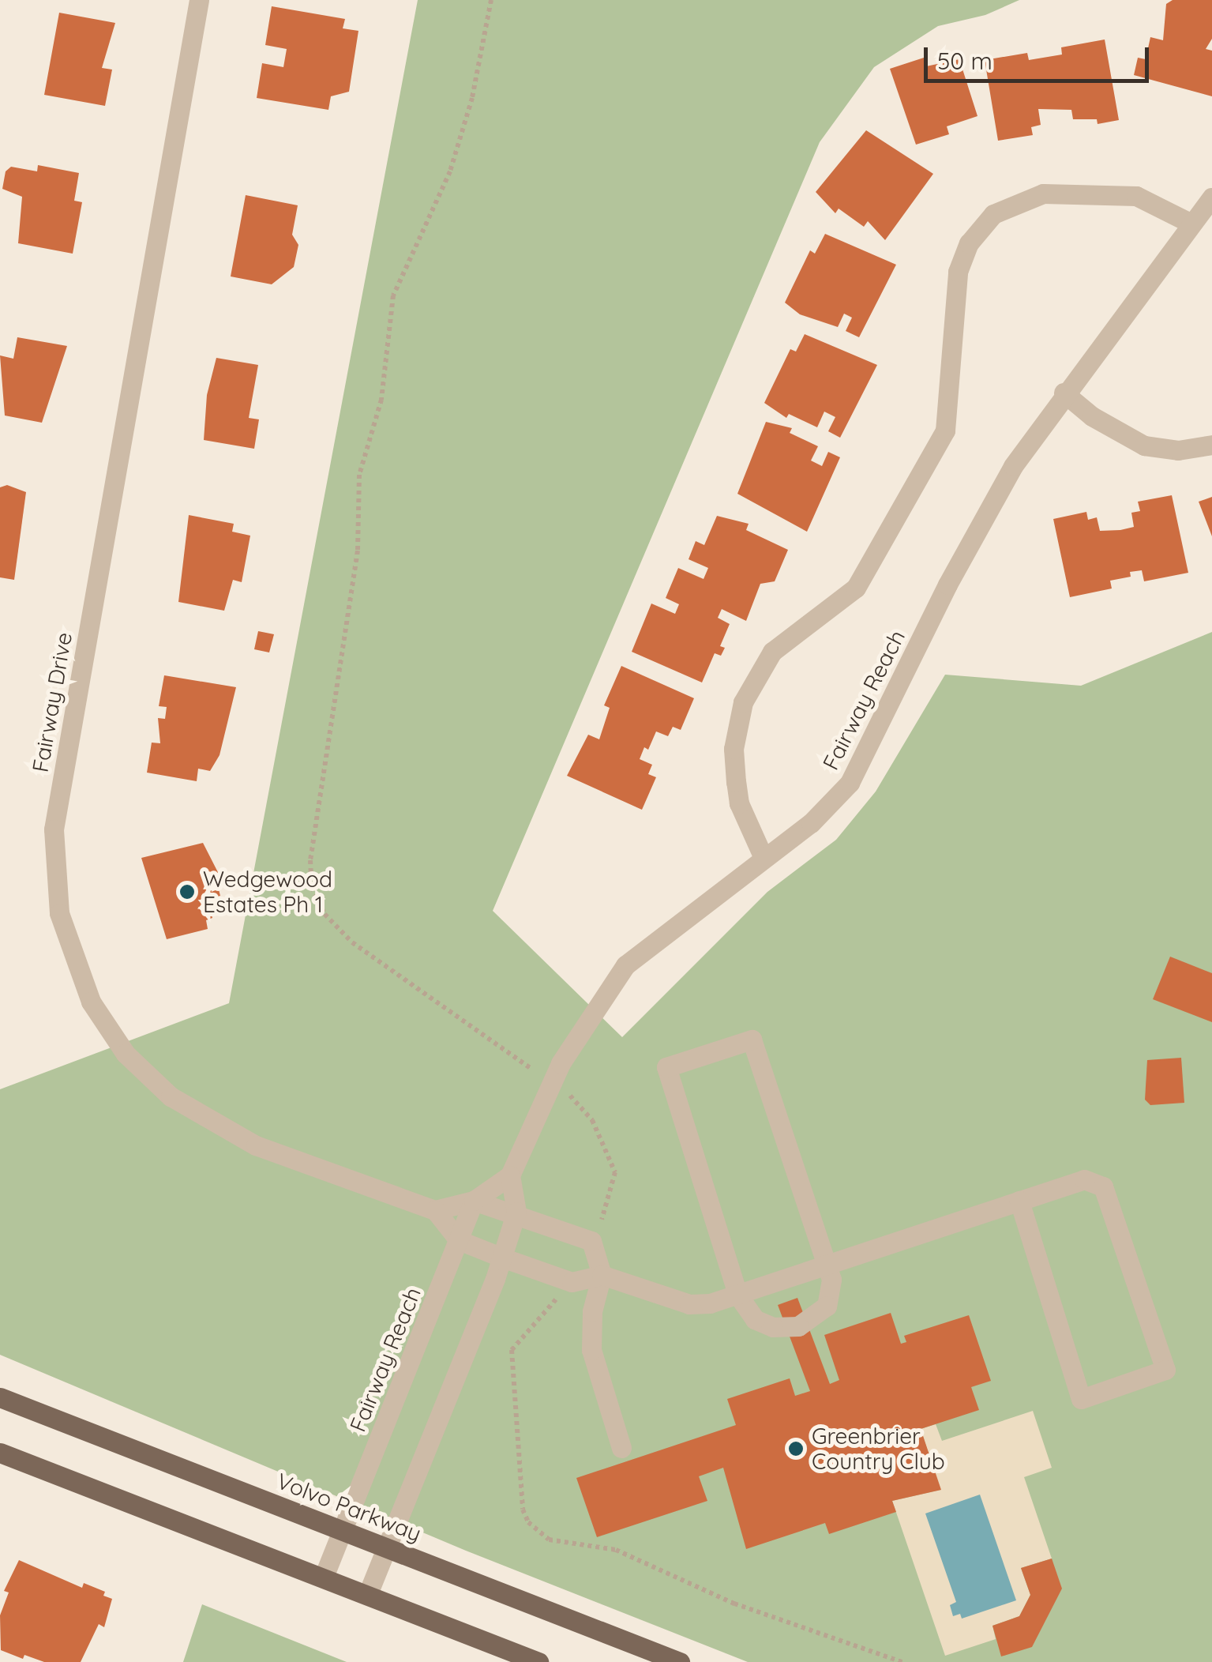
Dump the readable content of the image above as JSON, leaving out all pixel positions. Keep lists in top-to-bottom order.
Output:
{
  "streets": {
    "main road": ["Volvo Parkway"],
    "street": ["Fairway Reach", "Fairway Drive"]
  },
  "crossings": [
    ["Fairway Reach", "Volvo Parkway"]
  ],
  "places": ["Wedgewood Estates Ph 1", "Greenbrier Country Club"],
  "scale_bar": "50 m"
}
